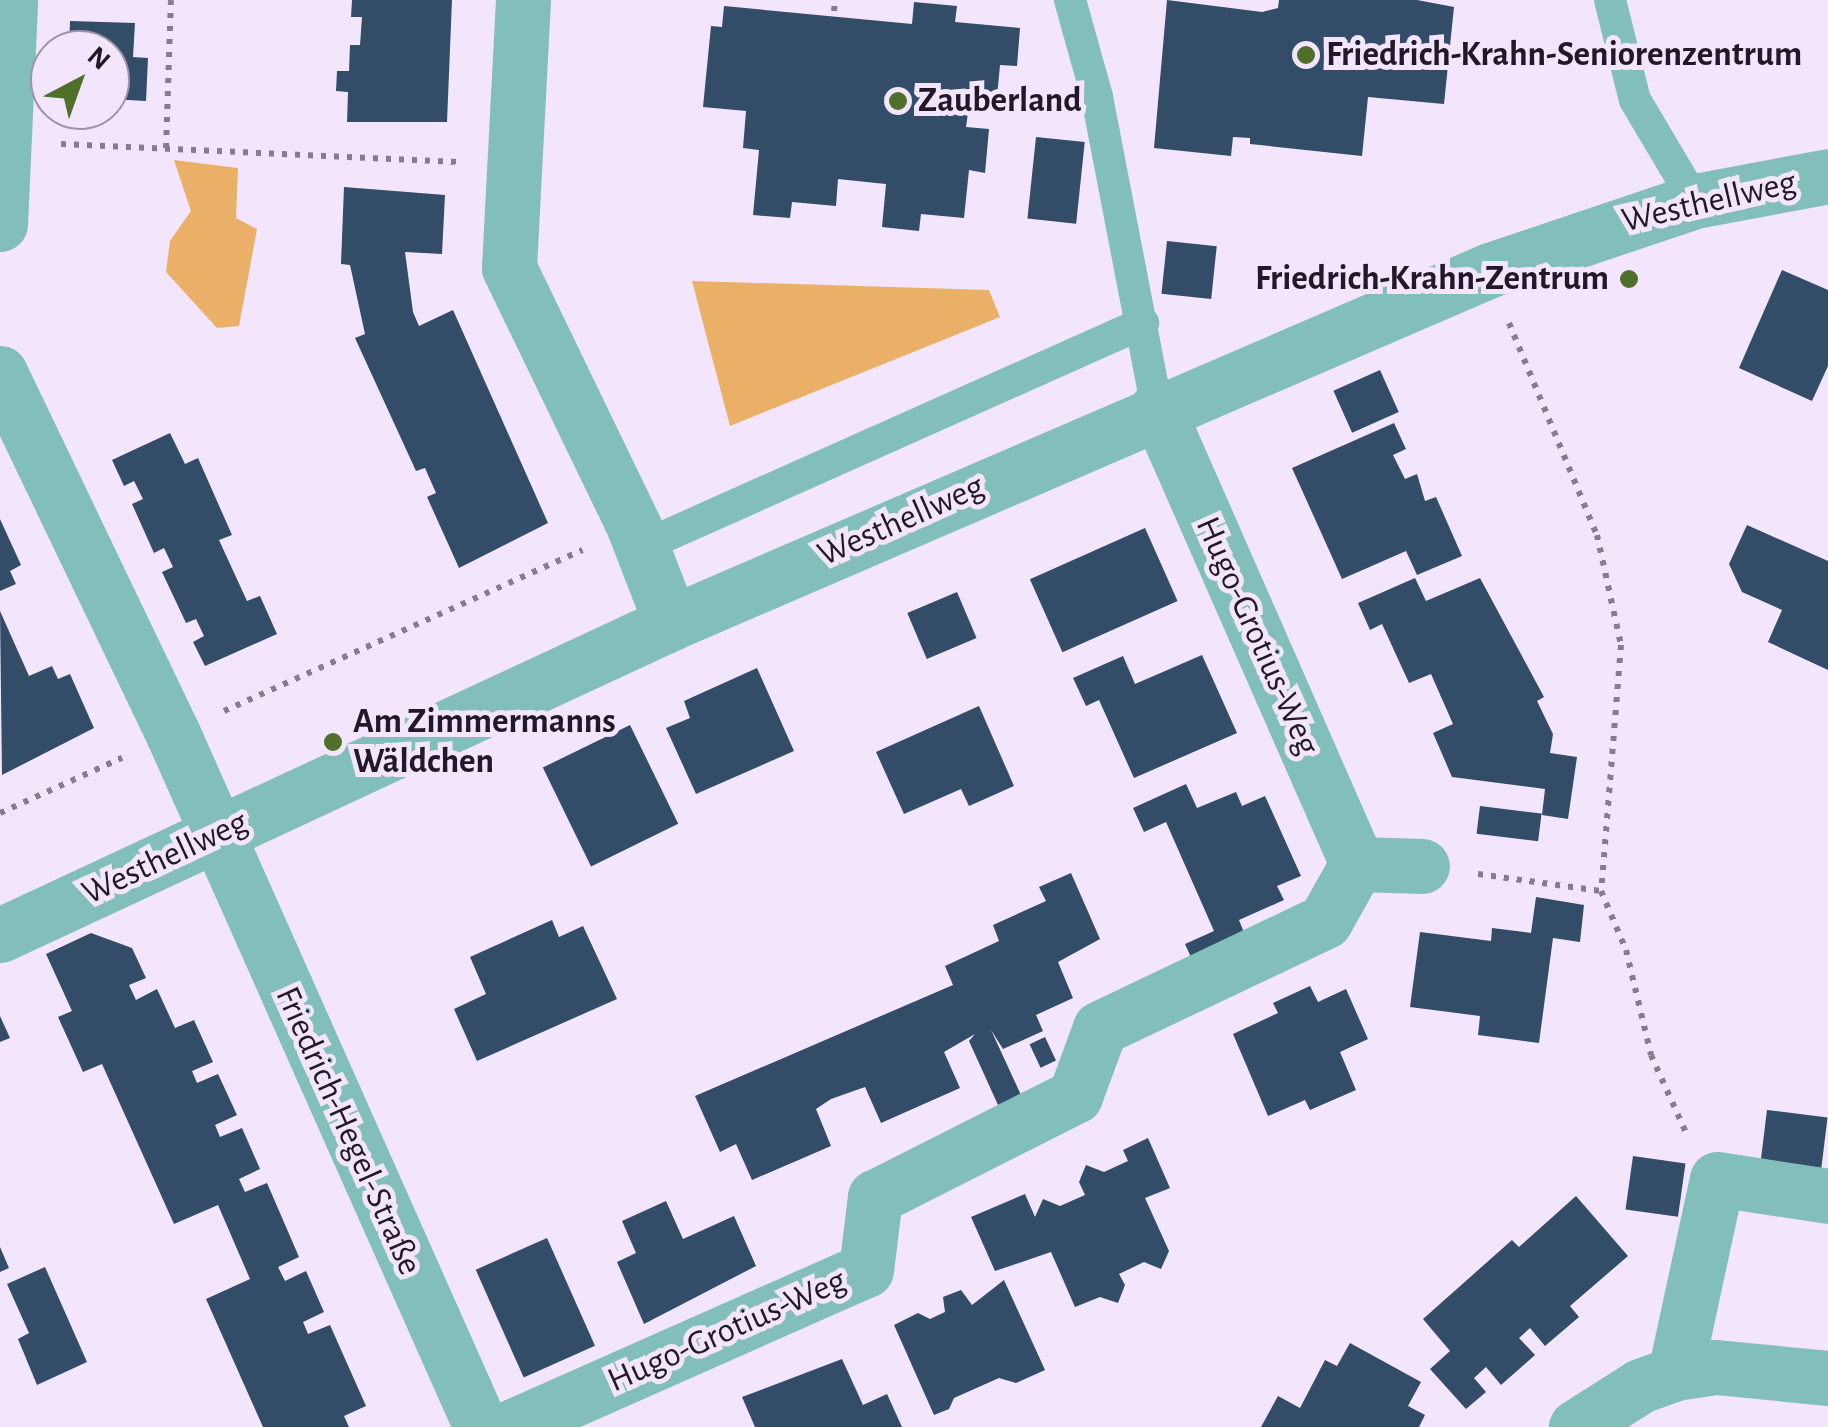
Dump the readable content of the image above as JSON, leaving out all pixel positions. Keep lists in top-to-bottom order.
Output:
{
  "streets": {
    "street": ["Westhellweg", "Hugo-Grotius-Weg", "Friedrich-Hegel-Straße"]
  },
  "crossings": [
    ["Westhellweg", "Hugo-Grotius-Weg"],
    ["Westhellweg", "Friedrich-Hegel-Straße"],
    ["Hugo-Grotius-Weg", "Friedrich-Hegel-Straße"]
  ],
  "places": [
    "Friedrich-Krahn-Seniorenzentrum",
    "Zauberland",
    "Friedrich-Krahn-Zentrum",
    "Am Zimmermanns Wäldchen"
  ],
  "north": "top right"
}
